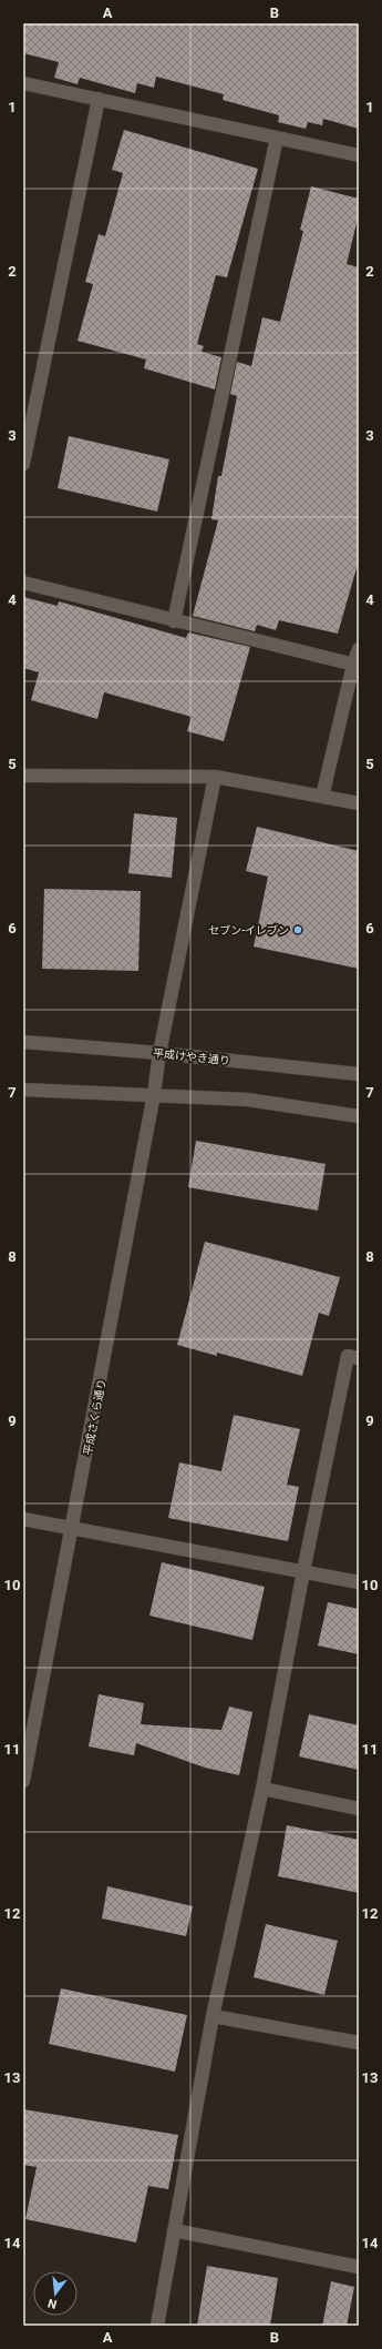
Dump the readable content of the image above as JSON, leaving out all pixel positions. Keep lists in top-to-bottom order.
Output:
{
  "streets": {
    "street": ["平成けやき通り", "平成さくら通り"]
  },
  "crossings": [
    ["平成けやき通り", "平成さくら通り"]
  ],
  "places": ["セブン-イレブン"],
  "north": "bottom",
  "grid": {
    "columns": ["A", "B"],
    "rows": [
      "1",
      "2",
      "3",
      "4",
      "5",
      "6",
      "7",
      "8",
      "9",
      "10",
      "11",
      "12",
      "13",
      "14"
    ]
  }
}
